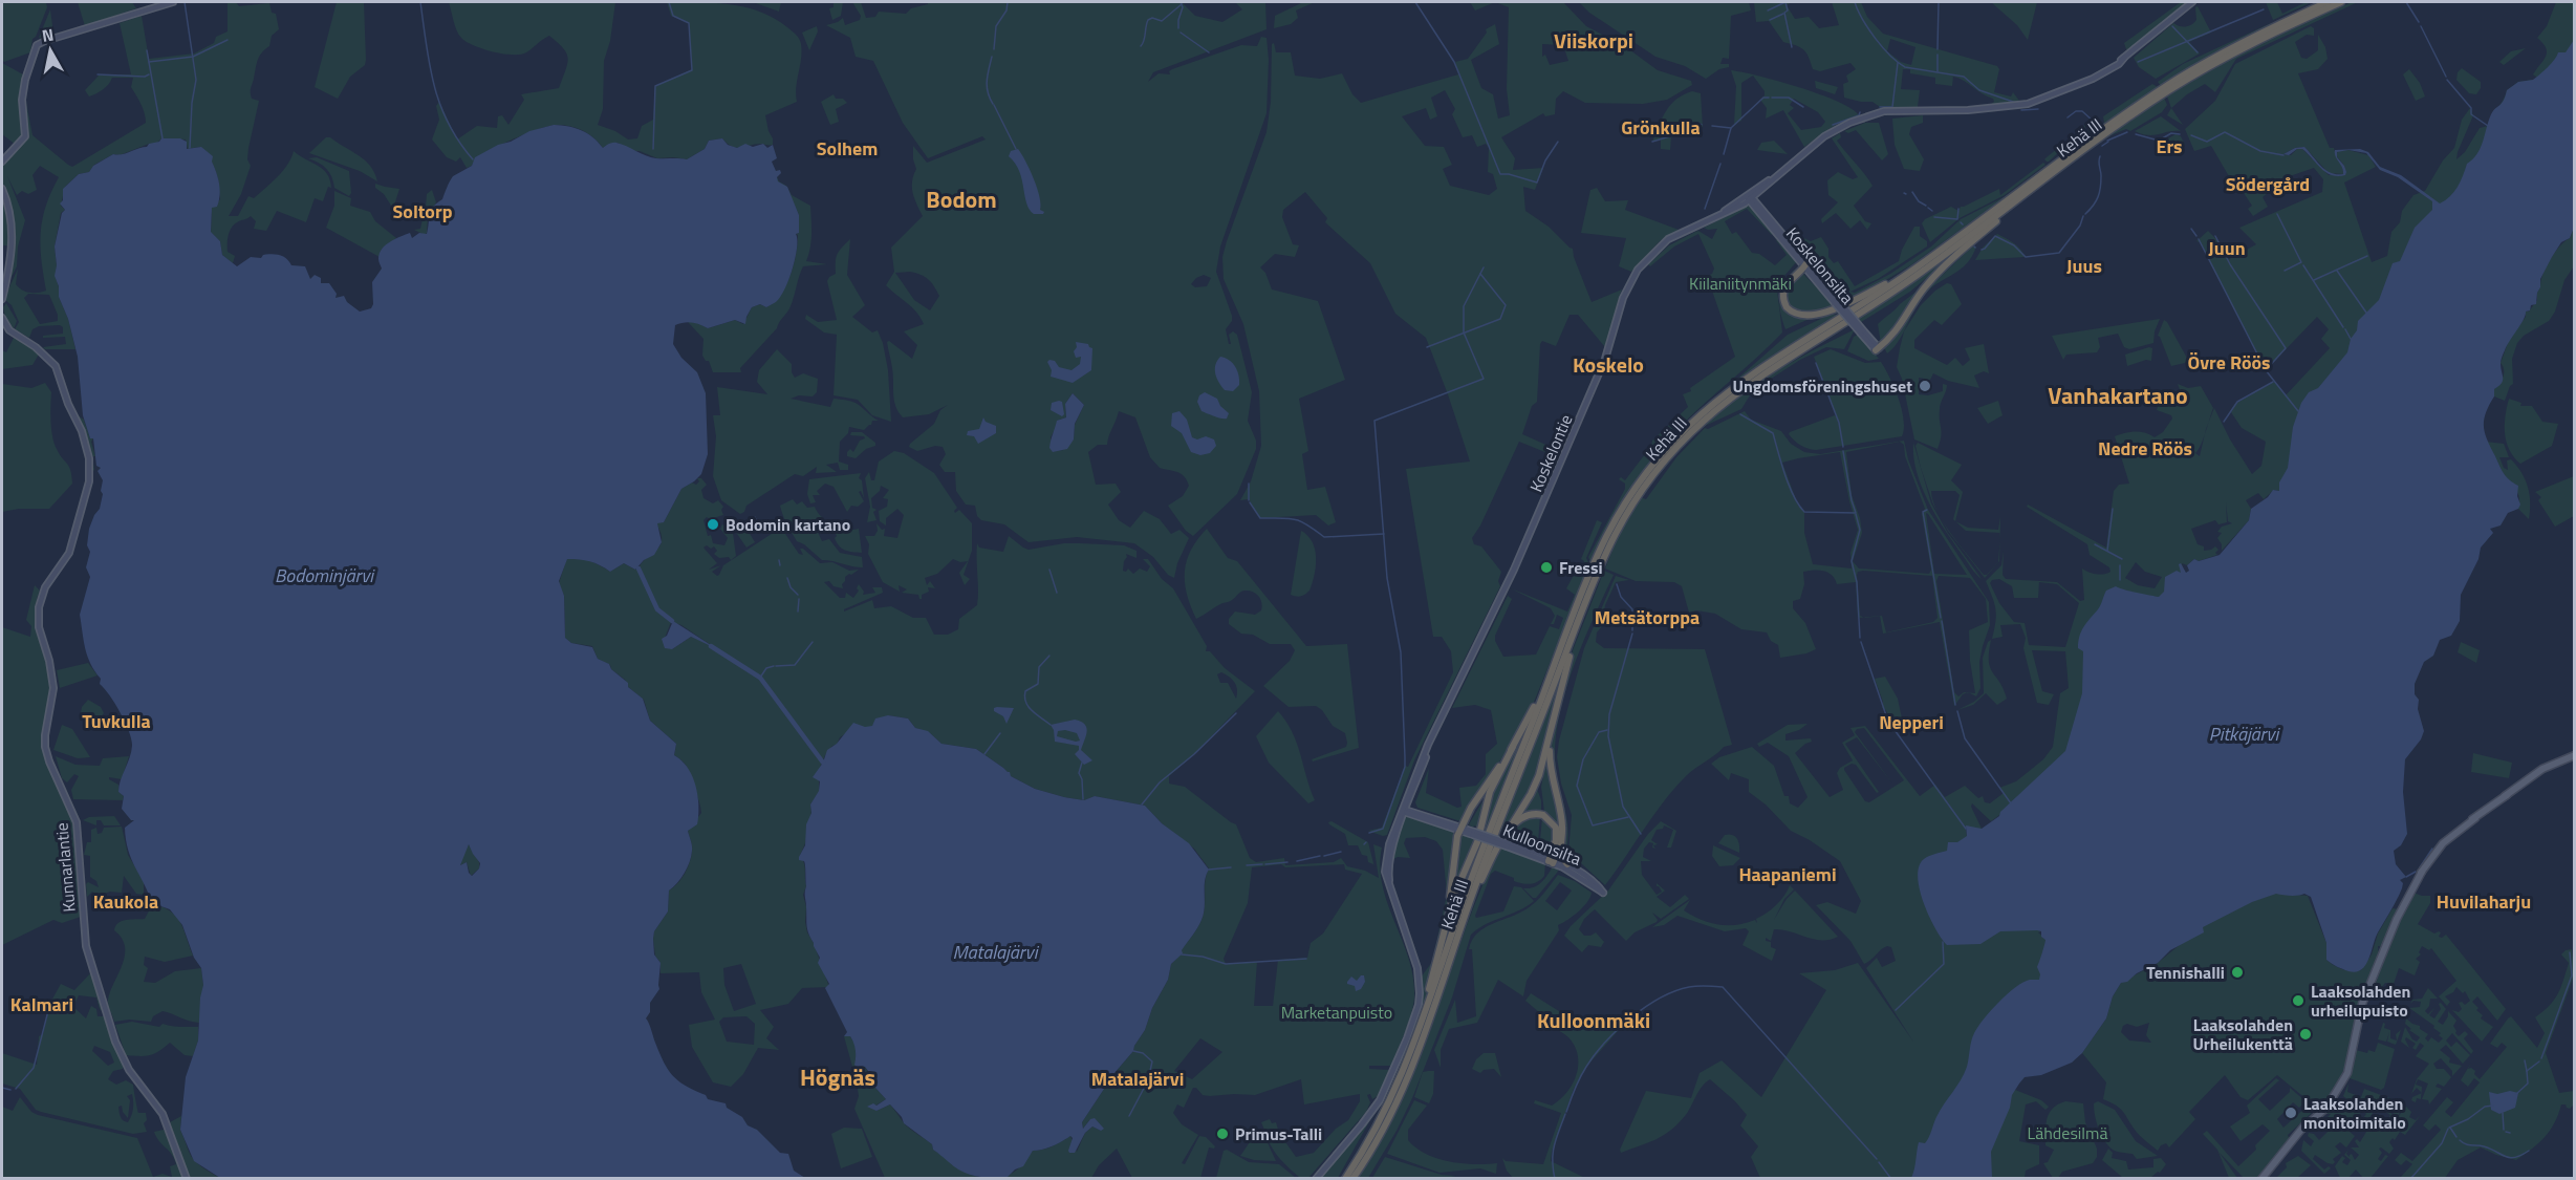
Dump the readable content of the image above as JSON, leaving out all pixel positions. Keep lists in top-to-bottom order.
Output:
{
  "streets": {
    "highway": ["Kehä III"],
    "main road": [
      "Koskelonsilta",
      "Koskelontie",
      "Kulloonsilta",
      "Kunnarlantie"
    ]
  },
  "crossings": [
    ["Koskelonsilta", "Koskelontie"],
    ["Koskelontie", "Kulloonsilta"]
  ],
  "districts": [
    "Viiskorpi",
    "Grönkulla",
    "Ers",
    "Solhem",
    "Södergård",
    "Bodom",
    "Soltorp",
    "Juun",
    "Juus",
    "Övre Röös",
    "Koskelo",
    "Vanhakartano",
    "Nedre Röös",
    "Metsätorppa",
    "Tuvkulla",
    "Nepperi",
    "Haapaniemi",
    "Kaukola",
    "Huvilaharju",
    "Kalmari",
    "Kulloonmäki",
    "Högnäs",
    "Matalajärvi"
  ],
  "water": ["Bodominjärvi", "Pitkäjärvi", "Matalajärvi"],
  "parks": ["Kiilaniitynmäki", "Marketanpuisto", "Lähdesilmä"],
  "places": [
    "Ungdomsföreningshuset",
    "Bodomin kartano",
    "Fressi",
    "Tennishalli",
    "Laaksolahden urheilupuisto",
    "Laaksolahden Urheilukenttä",
    "Laaksolahden monitoimitalo",
    "Primus-Talli"
  ],
  "north": "top"
}
